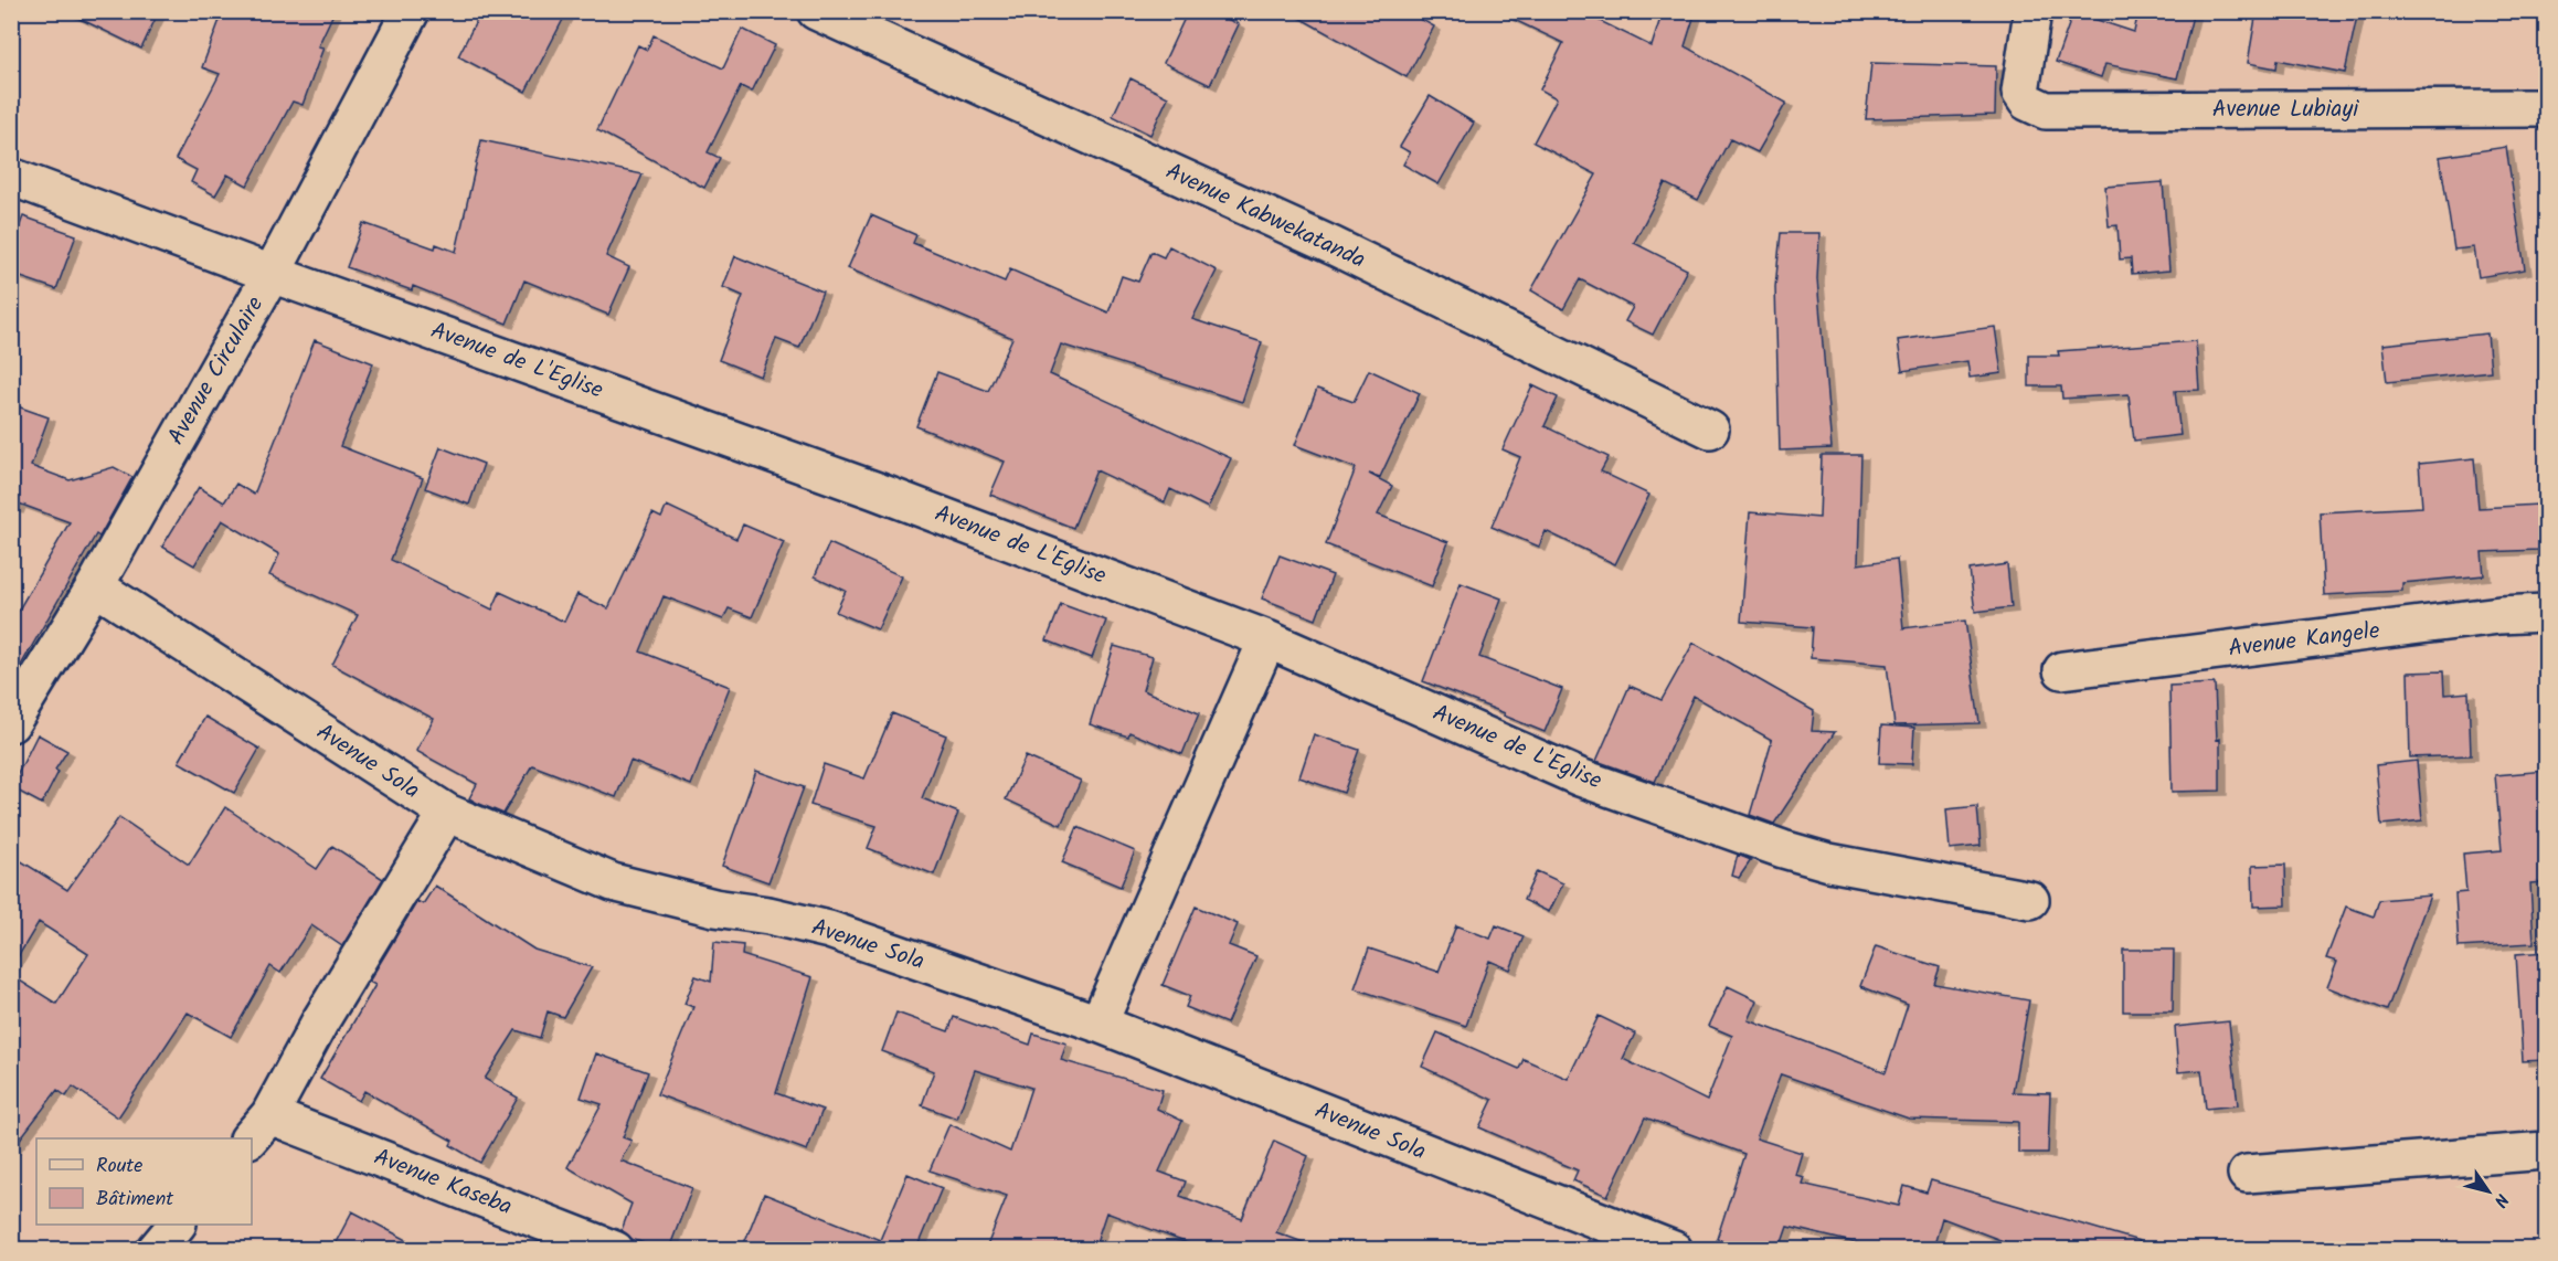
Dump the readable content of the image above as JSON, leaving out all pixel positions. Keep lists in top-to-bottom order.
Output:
{
  "streets": {
    "street": [
      "Avenue Lubiayi",
      "Avenue Kabwekatanda",
      "Avenue de L'Eglise",
      "Avenue Circulaire",
      "Avenue Kangele",
      "Avenue Sola",
      "Avenue Kaseba"
    ]
  },
  "crossings": [
    ["Avenue de L'Eglise", "Avenue Circulaire"],
    ["Avenue Circulaire", "Avenue Sola"],
    ["Avenue Sola", "Avenue Kaseba"]
  ],
  "legend": ["Route", "Bâtiment"],
  "north": "bottom right"
}
